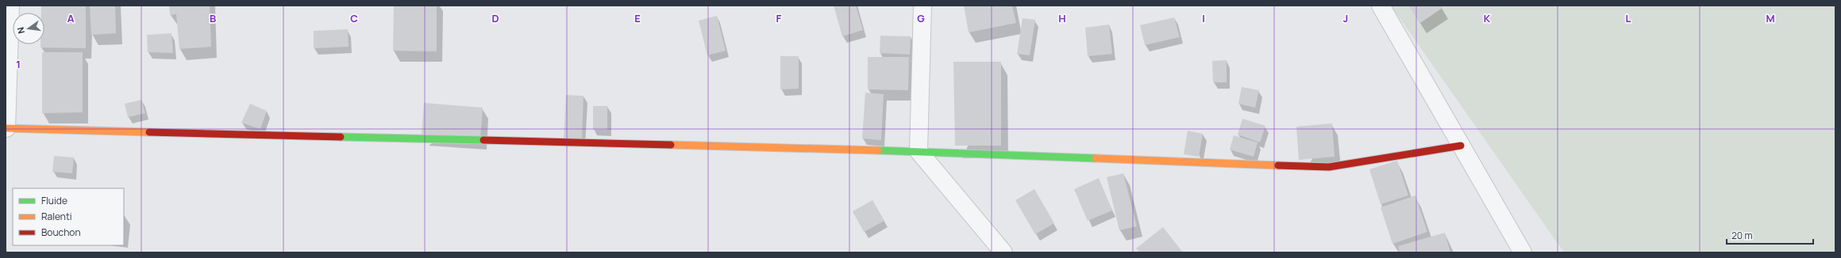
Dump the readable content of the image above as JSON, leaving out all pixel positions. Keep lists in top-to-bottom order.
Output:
{
  "legend": ["Fluide", "Ralenti", "Bouchon"],
  "scale_bar": "20 m",
  "north": "left",
  "grid": {
    "columns": [
      "A",
      "B",
      "C",
      "D",
      "E",
      "F",
      "G",
      "H",
      "I",
      "J",
      "K",
      "L",
      "M"
    ],
    "rows": ["1"]
  }
}
